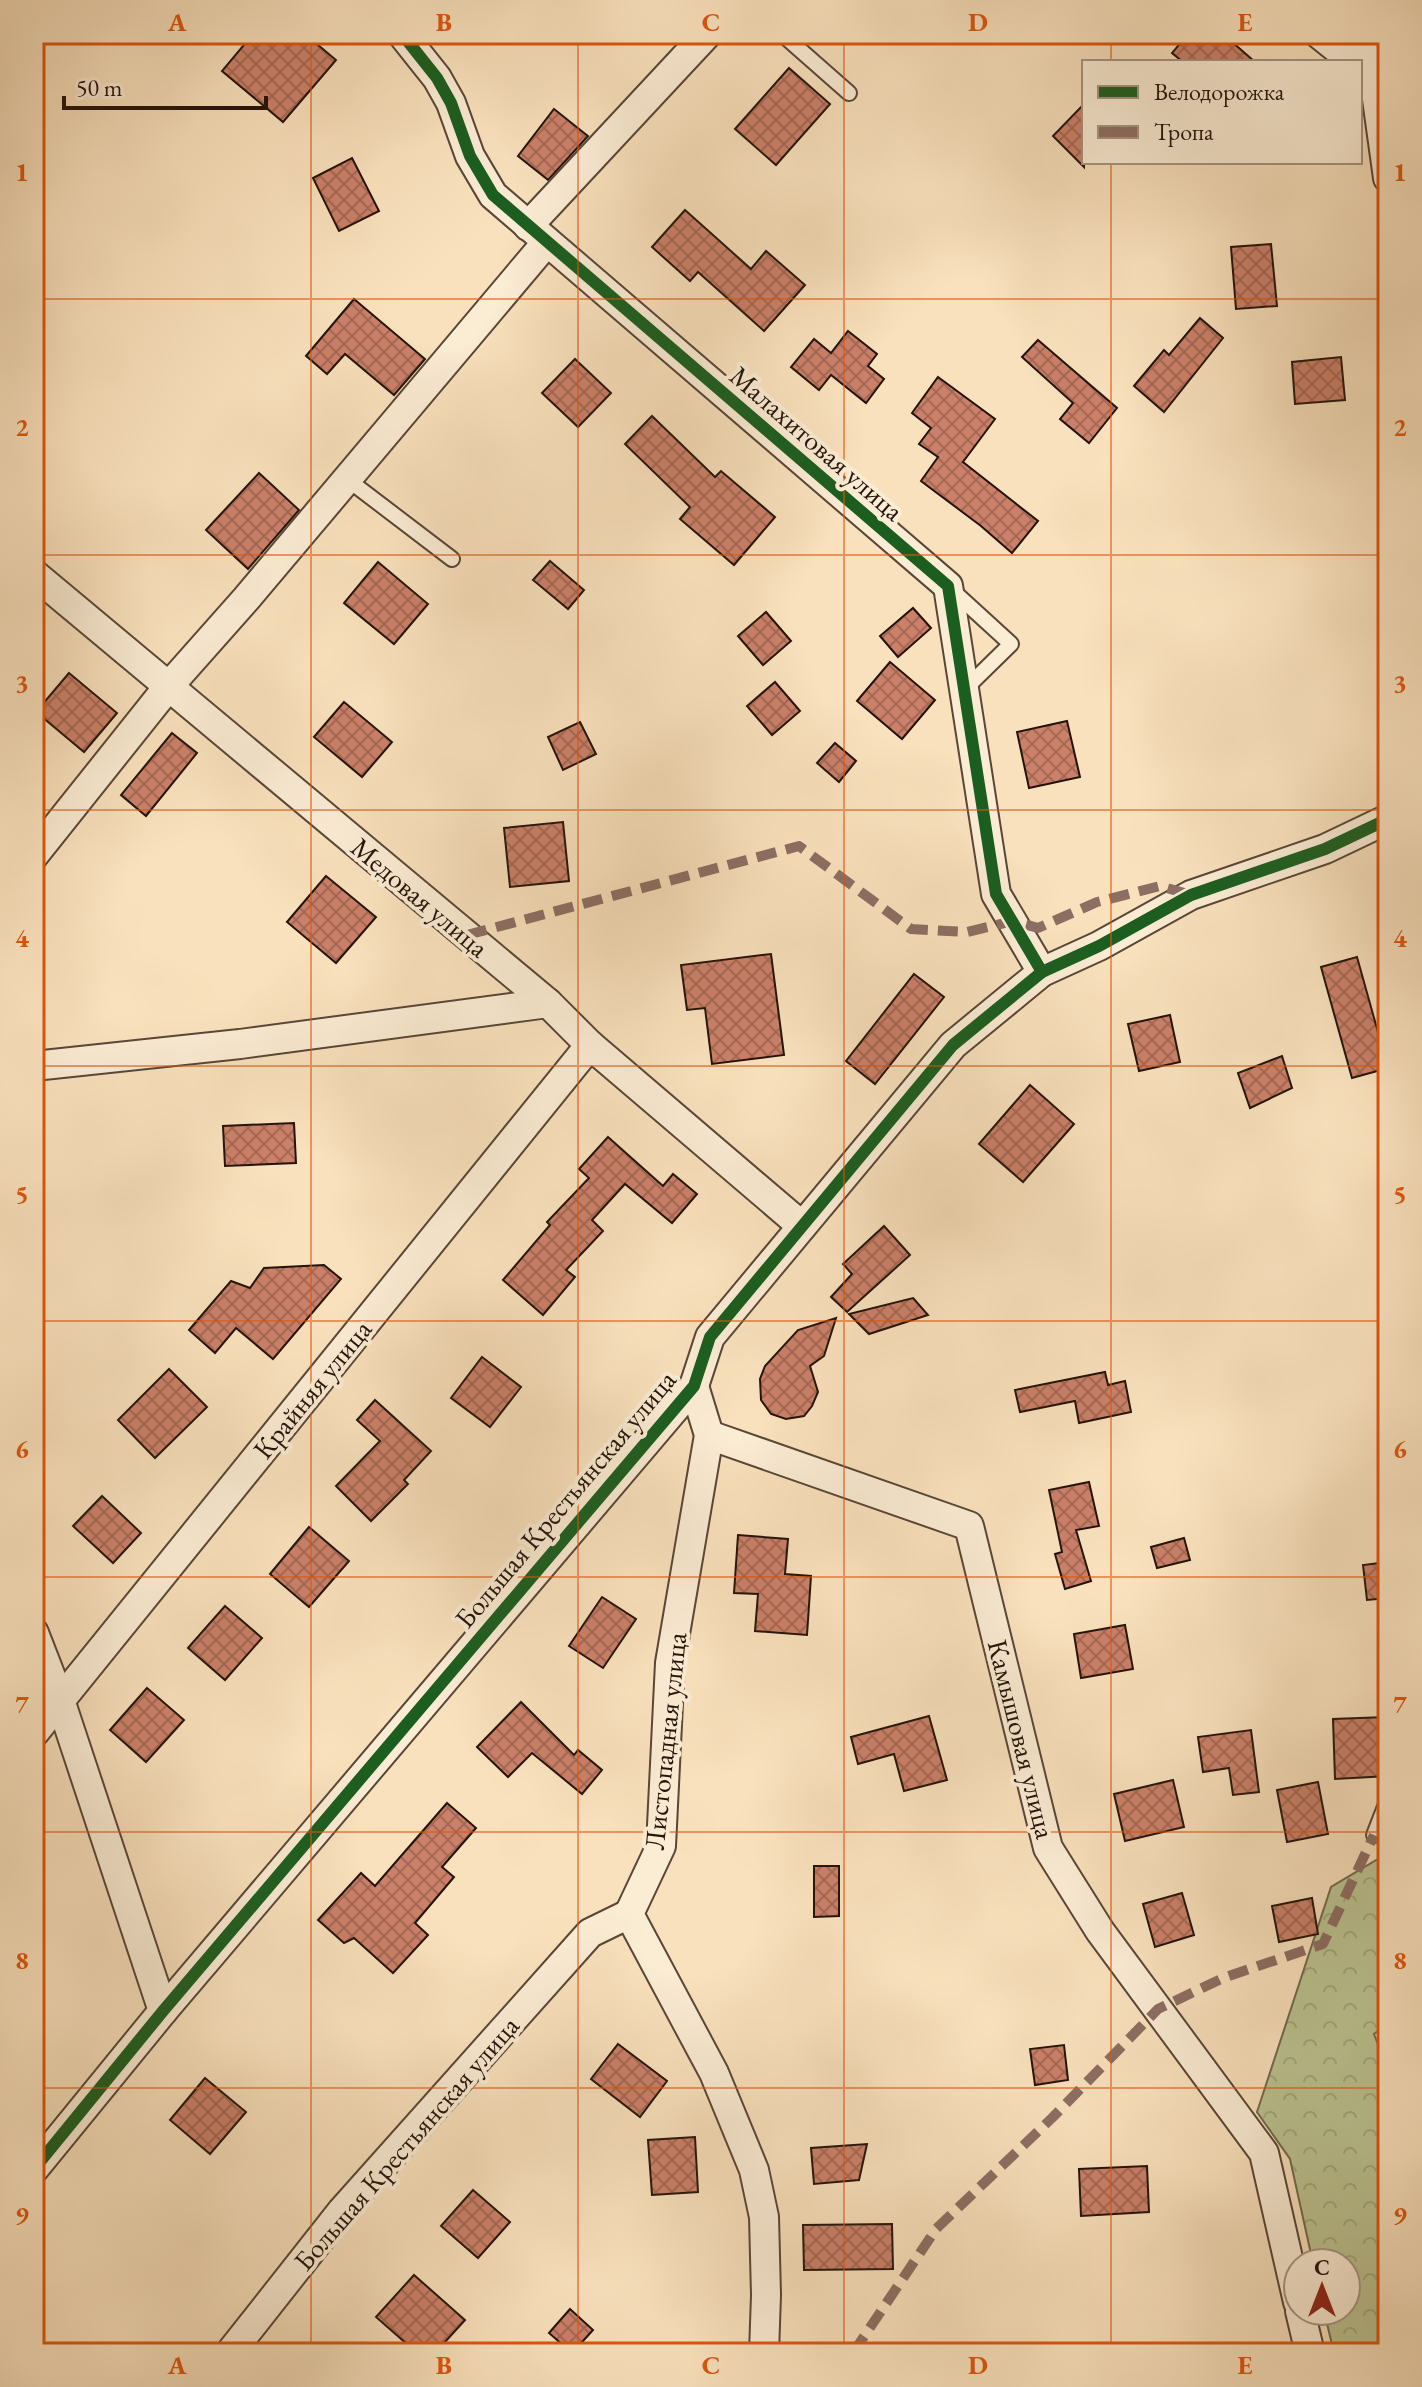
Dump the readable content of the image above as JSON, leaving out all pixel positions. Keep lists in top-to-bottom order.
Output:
{
  "streets": {
    "street": [
      "Малахитовая улица",
      "Медовая улица",
      "Крайняя улица",
      "Большая Крестьянская улица",
      "Камышовая улица",
      "Листопадная улица"
    ]
  },
  "crossings": [
    ["Медовая улица", "Крайняя улица"],
    ["Медовая улица", "Большая Крестьянская улица"],
    ["Большая Крестьянская улица", "Листопадная улица"],
    ["Камышовая улица", "Листопадная улица"]
  ],
  "legend": ["Велодорожка", "Тропа"],
  "scale_bar": "50 m",
  "north": "top",
  "grid": {
    "columns": [
      "A",
      "B",
      "C",
      "D",
      "E"
    ],
    "rows": [
      "1",
      "2",
      "3",
      "4",
      "5",
      "6",
      "7",
      "8",
      "9"
    ]
  }
}
